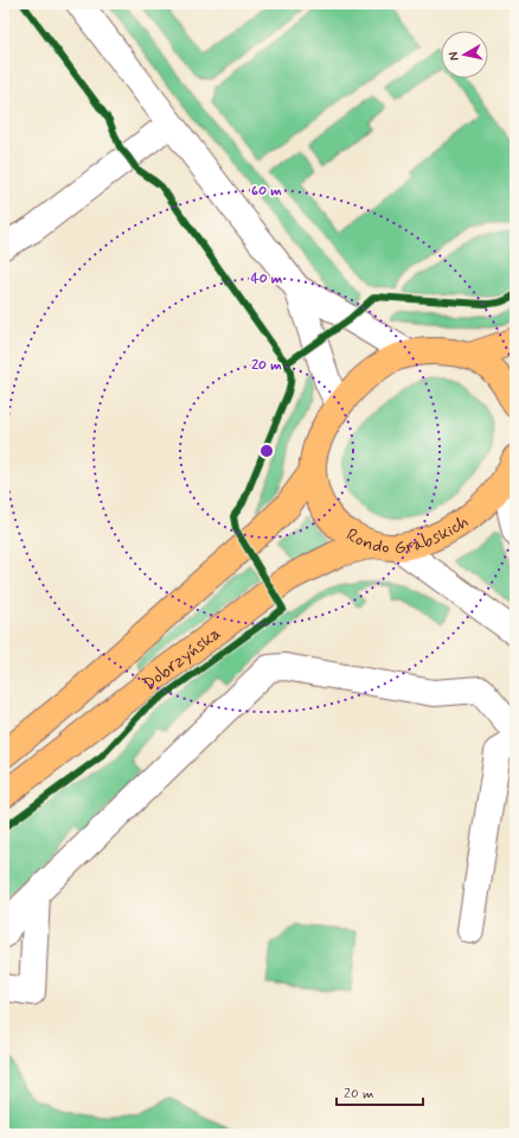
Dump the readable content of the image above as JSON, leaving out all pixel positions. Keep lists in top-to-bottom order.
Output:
{
  "streets": {
    "main road": ["Rondo Grabskich", "Dobrzyńska"]
  },
  "crossings": [
    ["Rondo Grabskich", "Dobrzyńska"]
  ],
  "scale_bar": "20 m",
  "north": "left",
  "rings": ["60 m", "40 m", "20 m"]
}
